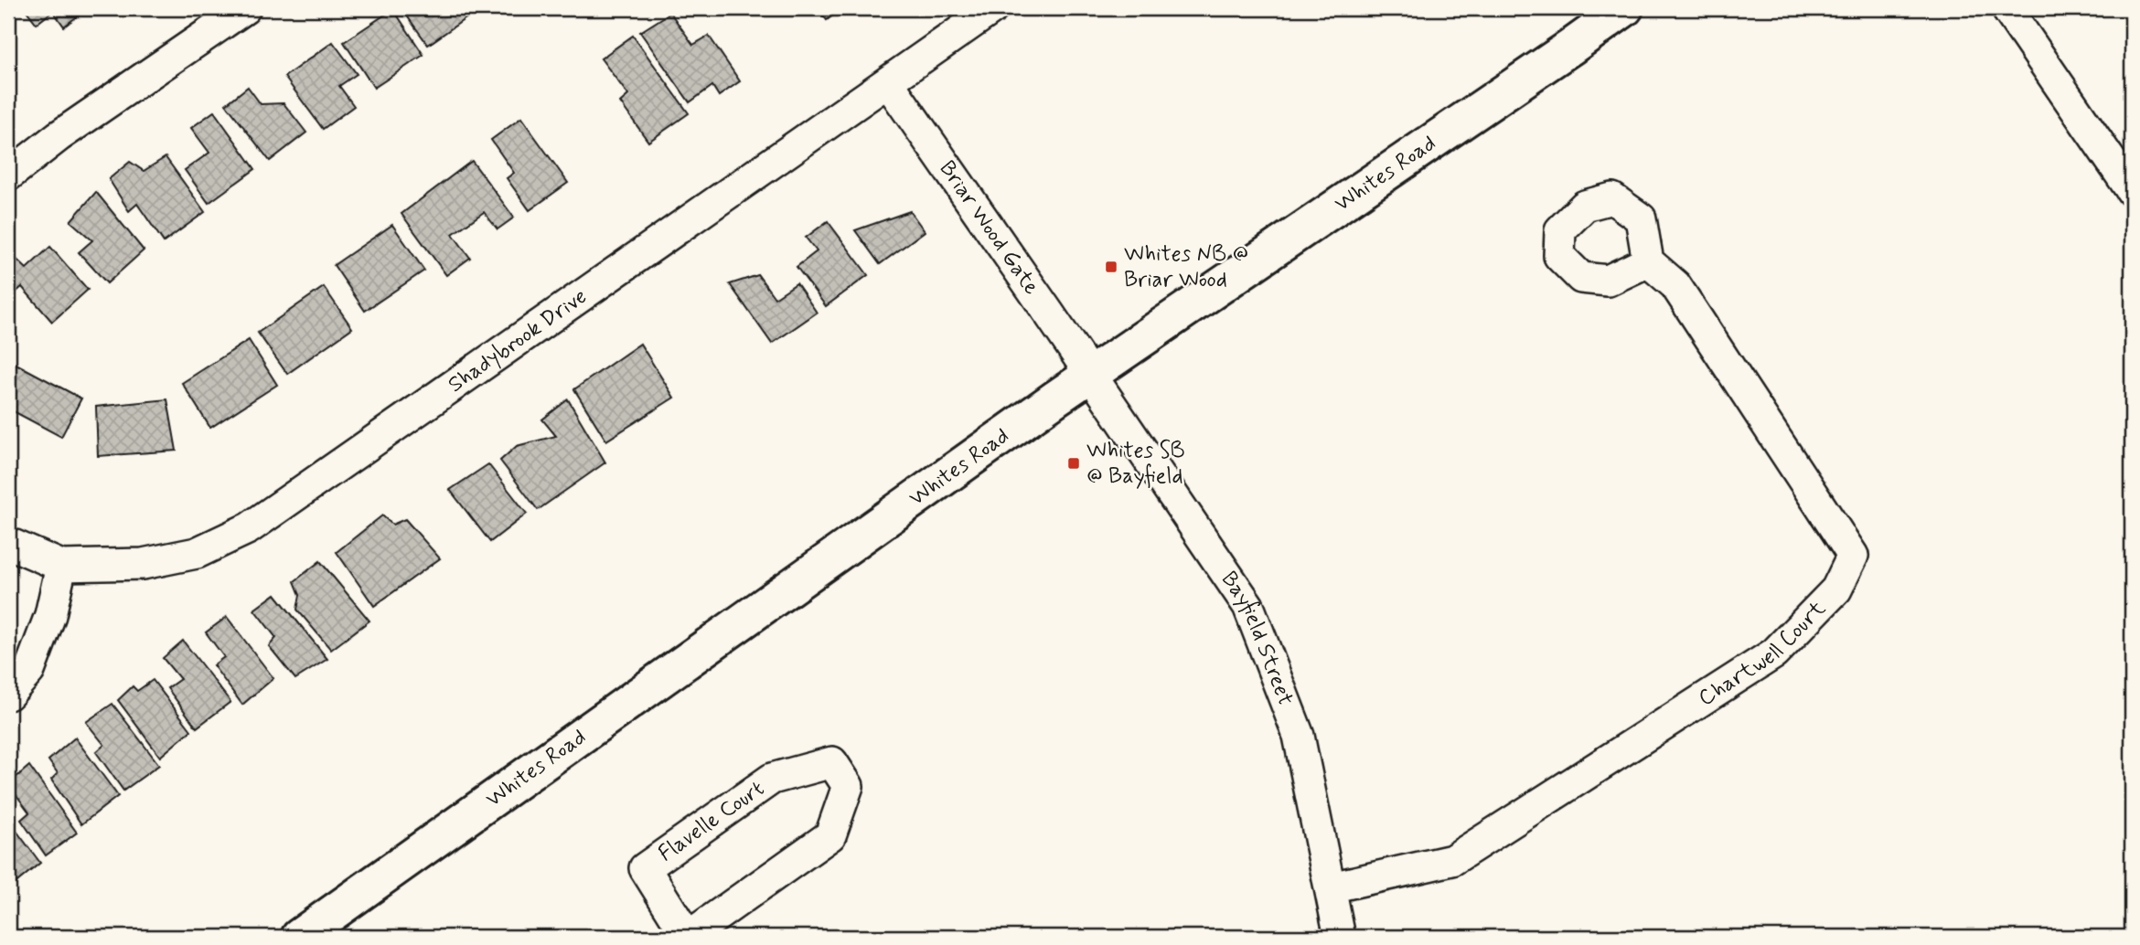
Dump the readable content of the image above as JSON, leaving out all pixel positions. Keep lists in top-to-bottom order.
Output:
{
  "streets": {
    "main road": ["Whites Road"],
    "street": [
      "Briar Wood Gate",
      "Shadybrook Drive",
      "Bayfield Street",
      "Chartwell Court",
      "Flavelle Court"
    ]
  },
  "crossings": [
    ["Whites Road", "Briar Wood Gate"],
    ["Whites Road", "Bayfield Street"],
    ["Briar Wood Gate", "Shadybrook Drive"],
    ["Briar Wood Gate", "Bayfield Street"],
    ["Bayfield Street", "Chartwell Court"]
  ],
  "places": {
    "transit": ["Whites NB @ Briar Wood", "Whites SB @ Bayfield"]
  }
}
